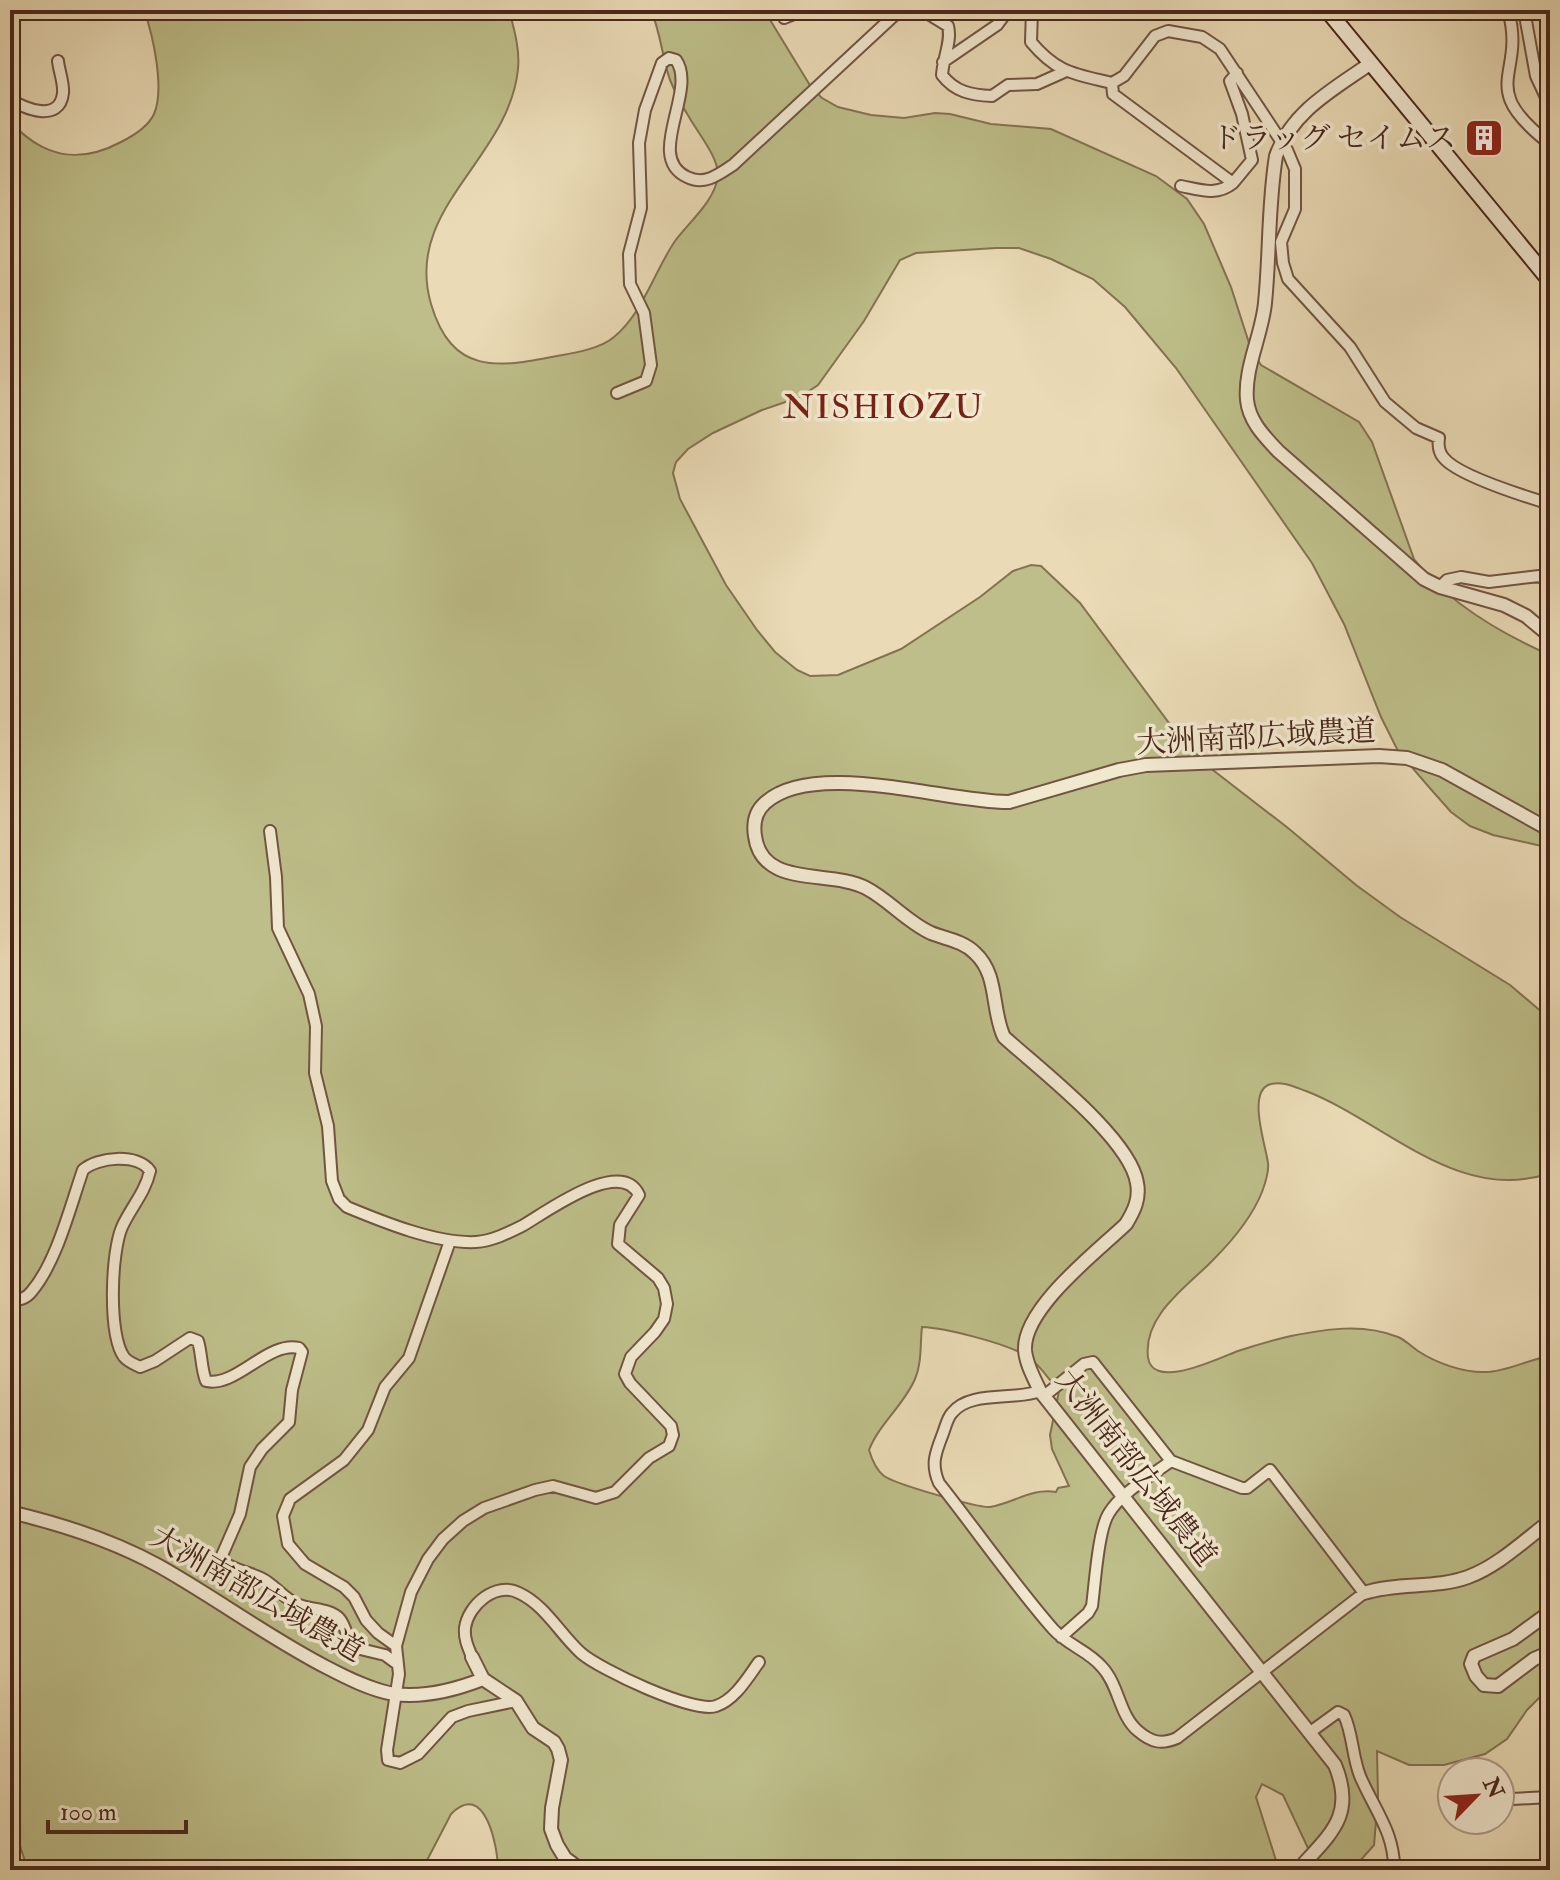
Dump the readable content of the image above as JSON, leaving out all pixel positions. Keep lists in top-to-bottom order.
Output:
{
  "streets": {
    "street": ["大洲南部広域農道"]
  },
  "districts": ["NISHIOZU"],
  "places": {
    "building": ["ドラッグ セイムス"]
  },
  "scale_bar": "100 m",
  "north": "top right"
}
